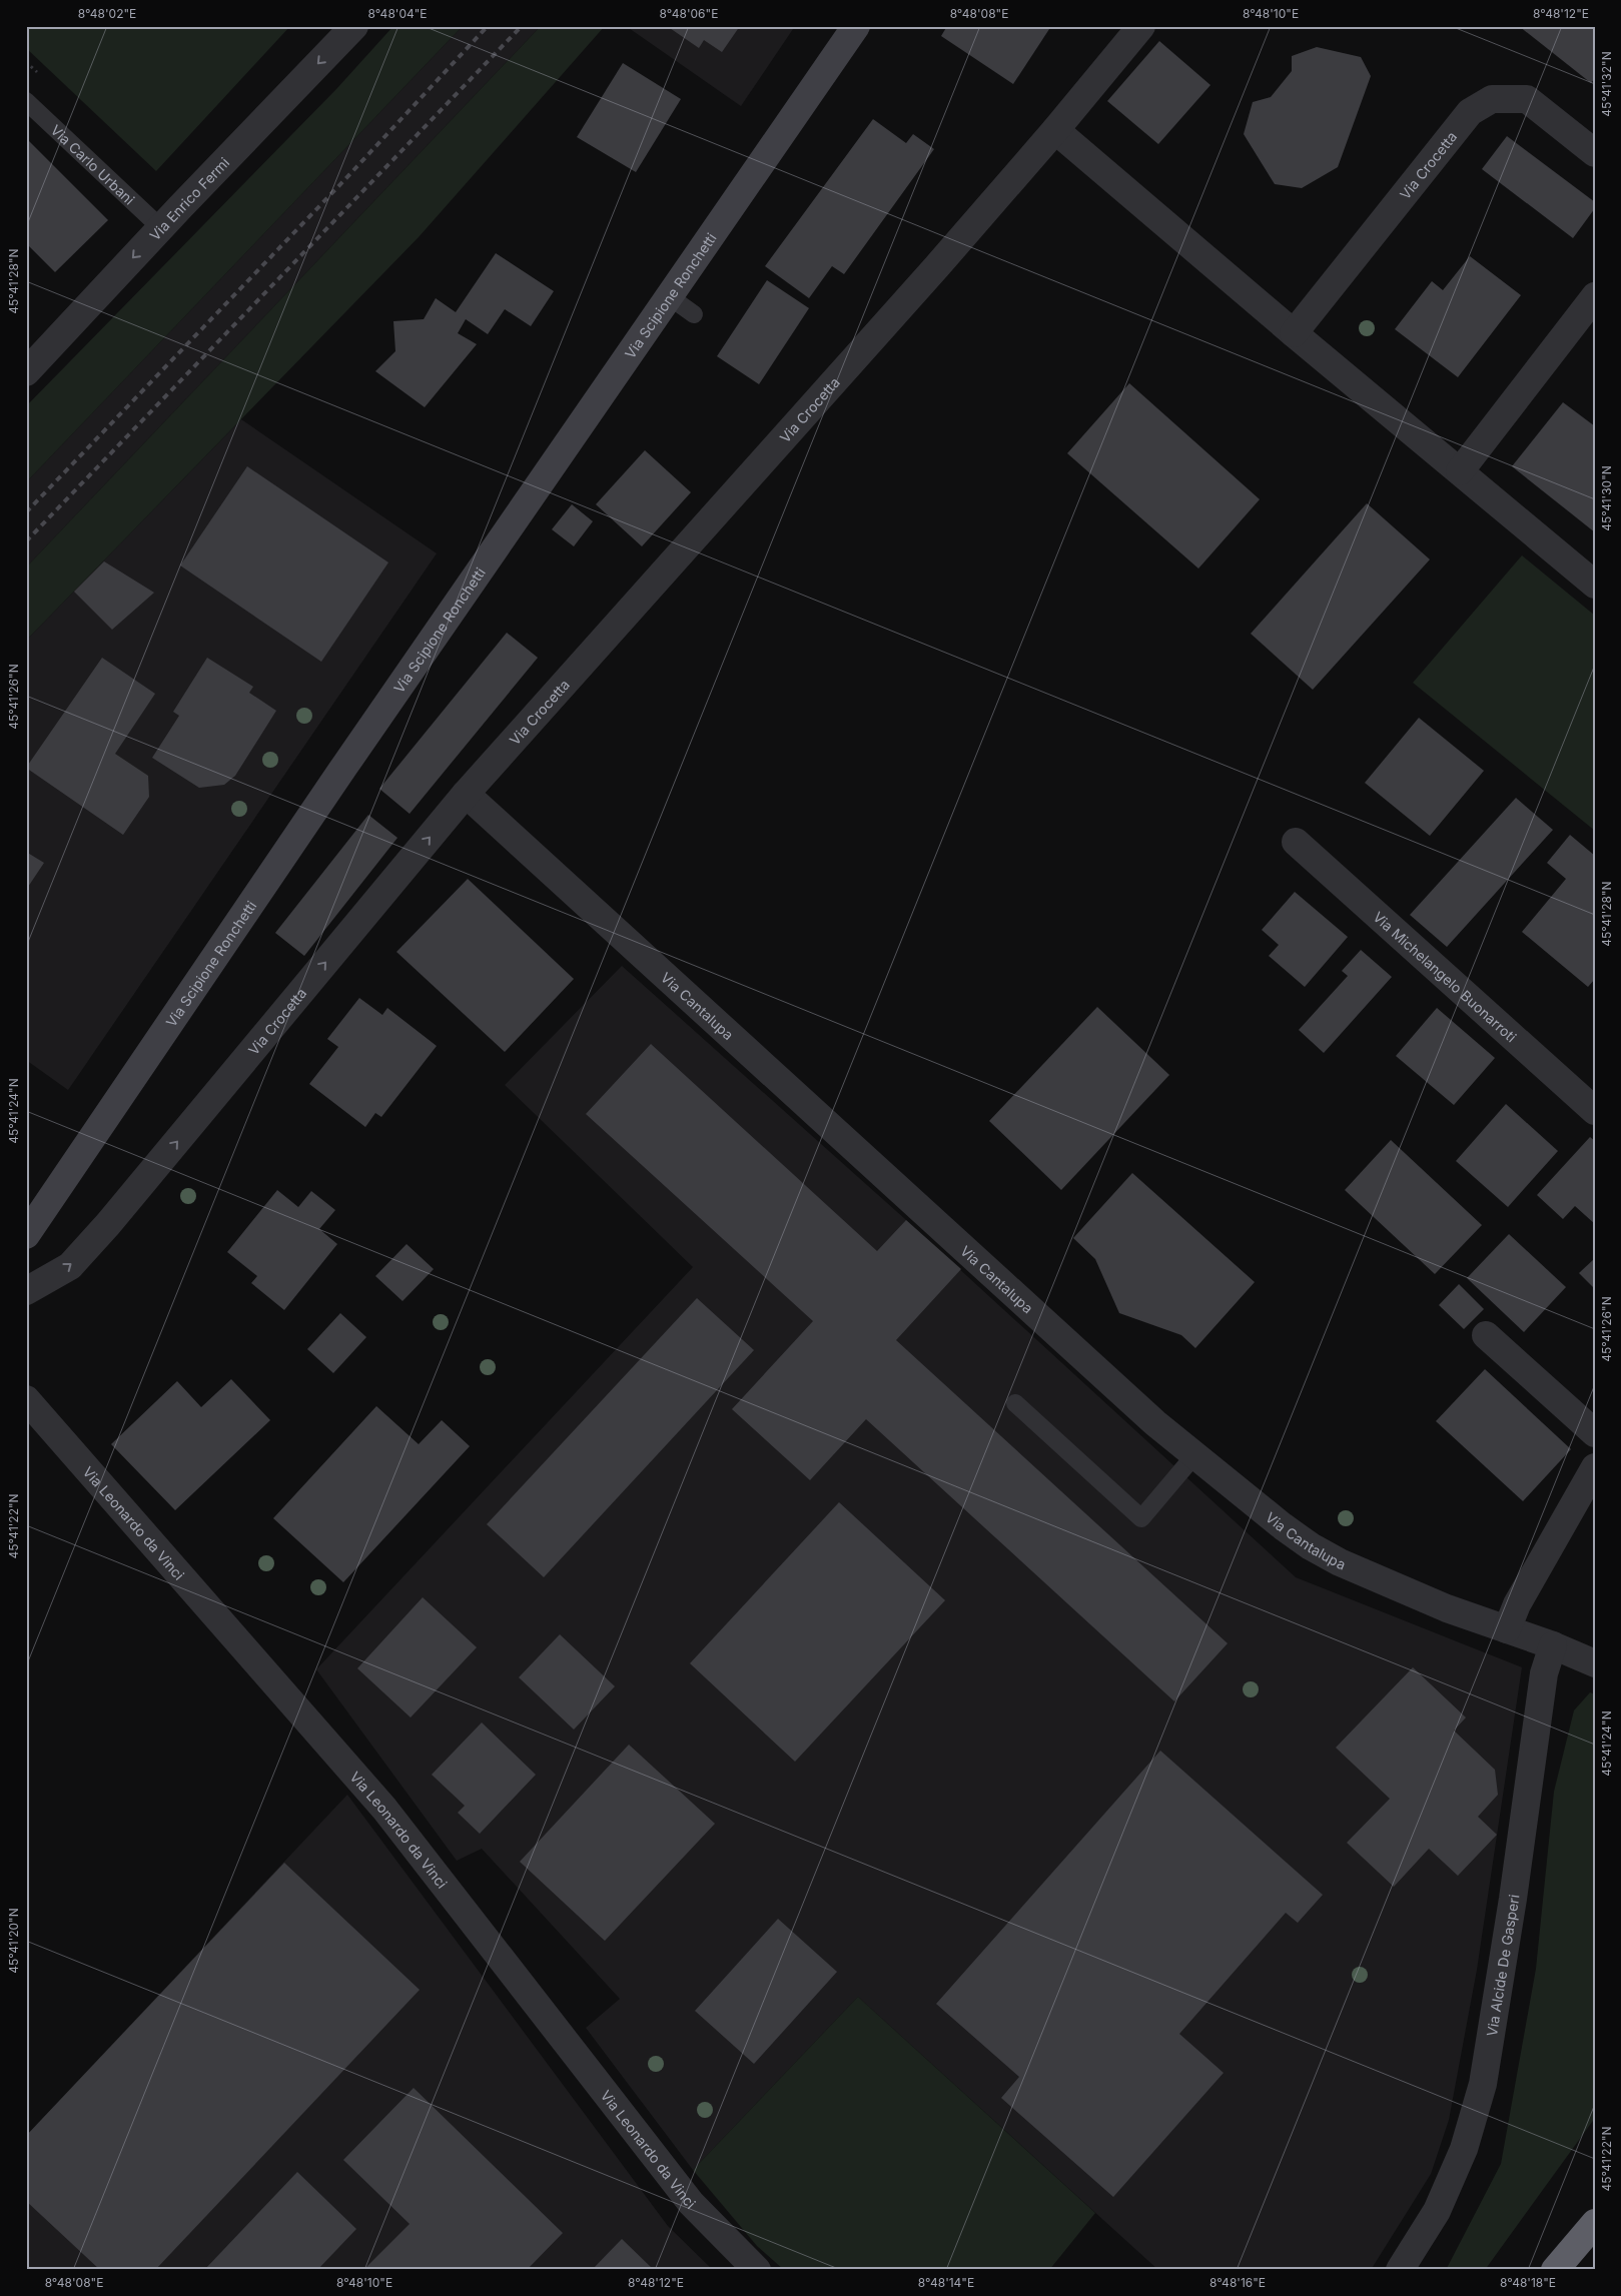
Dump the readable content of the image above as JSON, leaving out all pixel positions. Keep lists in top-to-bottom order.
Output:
{
  "streets": {
    "main road": ["Via Scipione Ronchetti"],
    "street": [
      "Via Crocetta",
      "Via Enrico Fermi",
      "Via Michelangelo Buonarroti",
      "Via Cantalupa",
      "Via Leonardo da Vinci",
      "Via Alcide De Gasperi"
    ],
    "lane": ["Via Carlo Urbani"]
  },
  "crossings": [
    ["Via Carlo Urbani", "Via Enrico Fermi"],
    ["Via Crocetta", "Via Cantalupa"],
    ["Via Cantalupa", "Via Alcide De Gasperi"]
  ],
  "one_way": ["Via Enrico Fermi"],
  "coordinates": [
    "8°48'02\"E",
    "8°48'04\"E",
    "8°48'06\"E",
    "8°48'08\"E",
    "8°48'10\"E",
    "8°48'12\"E",
    "45°41'32\"N",
    "45°41'28\"N",
    "45°41'30\"N",
    "45°41'26\"N",
    "45°41'24\"N",
    "45°41'22\"N",
    "45°41'20\"N",
    "8°48'14\"E",
    "8°48'16\"E",
    "8°48'18\"E"
  ]
}
